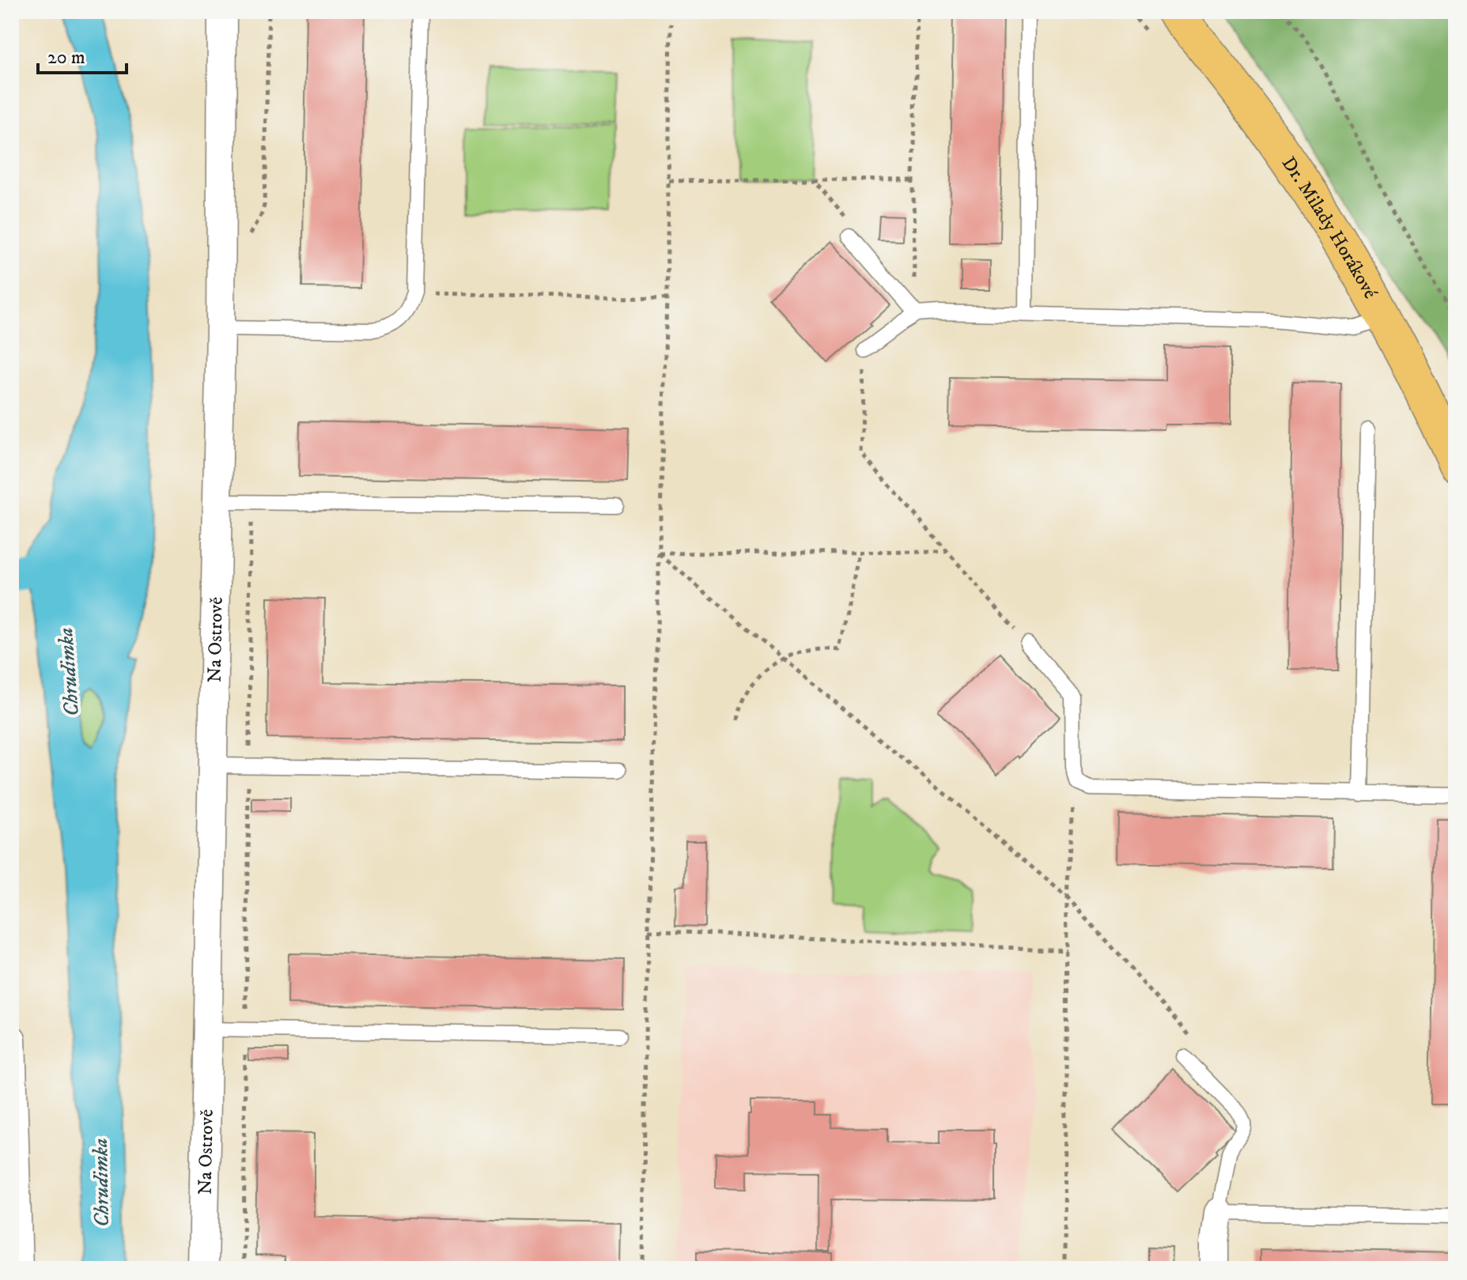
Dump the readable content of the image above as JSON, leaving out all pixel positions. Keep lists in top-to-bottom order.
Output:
{
  "streets": {
    "main road": ["Dr. Milady Horákové"],
    "street": ["Na Ostrově"]
  },
  "water": ["Chrudimka"],
  "scale_bar": "20 m"
}
